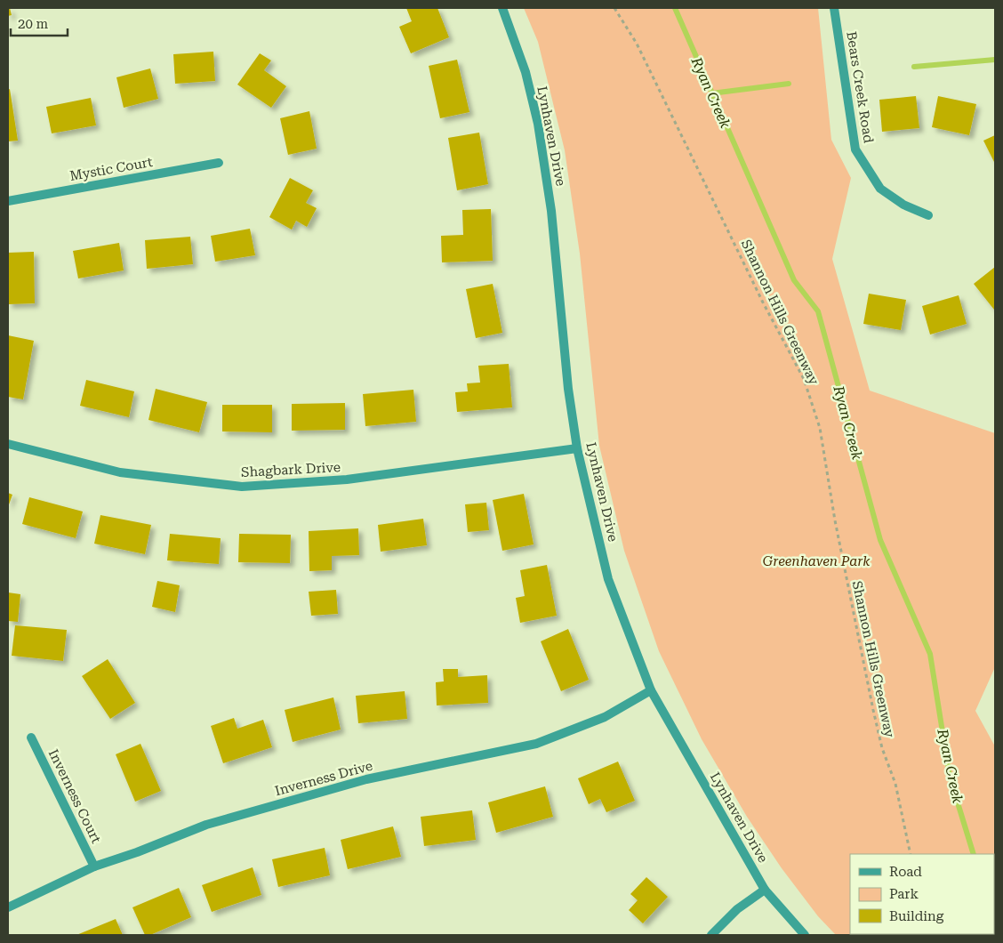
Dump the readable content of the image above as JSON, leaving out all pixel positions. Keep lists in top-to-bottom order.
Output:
{
  "streets": {
    "street": [
      "Bears Creek Road",
      "Lynhaven Drive",
      "Mystic Court",
      "Shagbark Drive",
      "Inverness Drive",
      "Inverness Court"
    ],
    "path": ["Shannon Hills Greenway"]
  },
  "crossings": [
    ["Lynhaven Drive", "Shagbark Drive"],
    ["Lynhaven Drive", "Inverness Drive"],
    ["Inverness Drive", "Inverness Court"]
  ],
  "water": ["Ryan Creek"],
  "parks": ["Greenhaven Park"],
  "legend": ["Road", "Park", "Building"],
  "scale_bar": "20 m"
}
